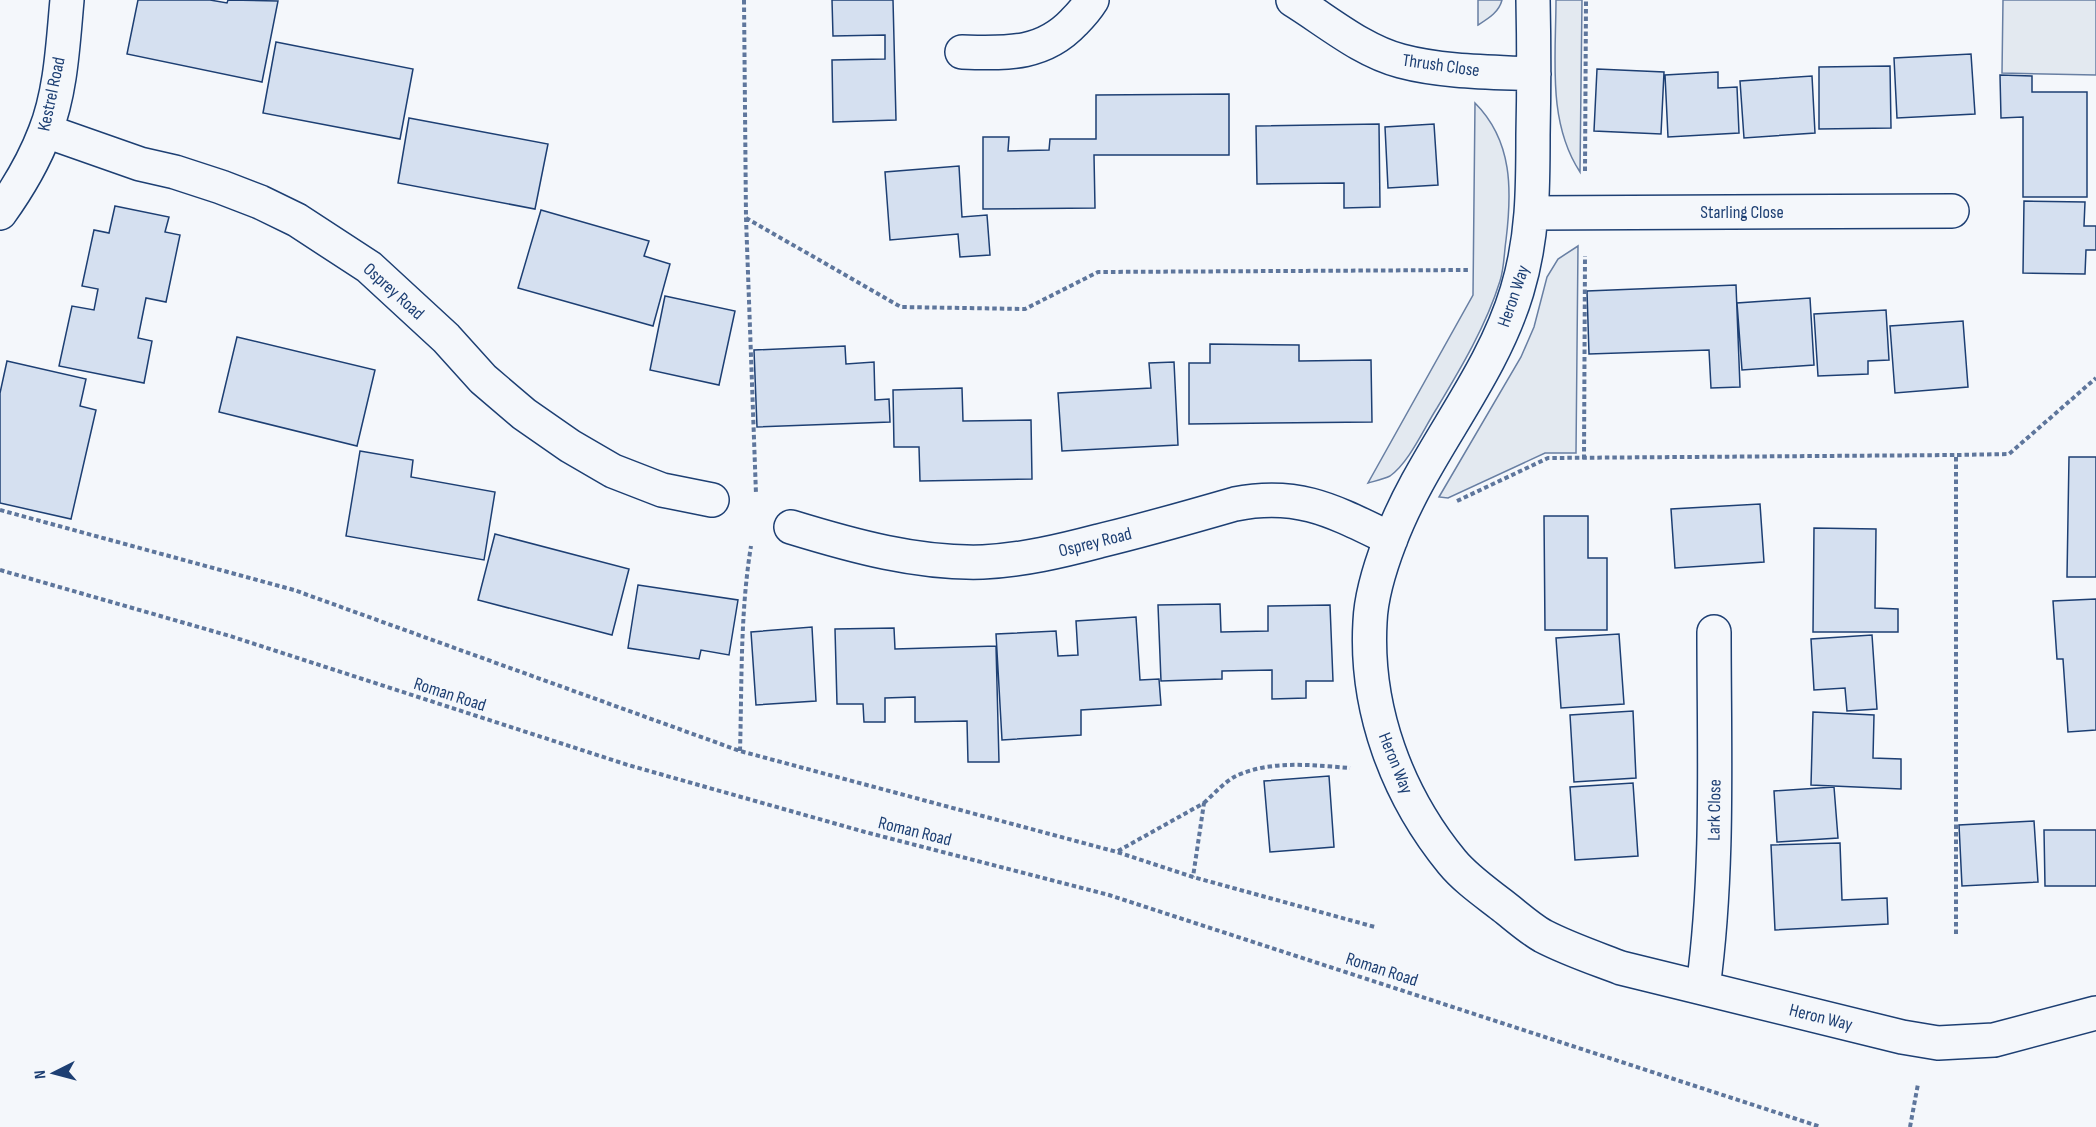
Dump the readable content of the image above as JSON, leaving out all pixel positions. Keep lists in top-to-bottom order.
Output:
{
  "streets": {
    "street": [
      "Thrush Close",
      "Kestrel Road",
      "Starling Close",
      "Osprey Road",
      "Heron Way",
      "Lark Close"
    ],
    "path": ["Roman Road"]
  },
  "crossings": [
    ["Thrush Close", "Heron Way"],
    ["Kestrel Road", "Osprey Road"],
    ["Starling Close", "Heron Way"],
    ["Osprey Road", "Heron Way"],
    ["Heron Way", "Lark Close"]
  ],
  "north": "left"
}
